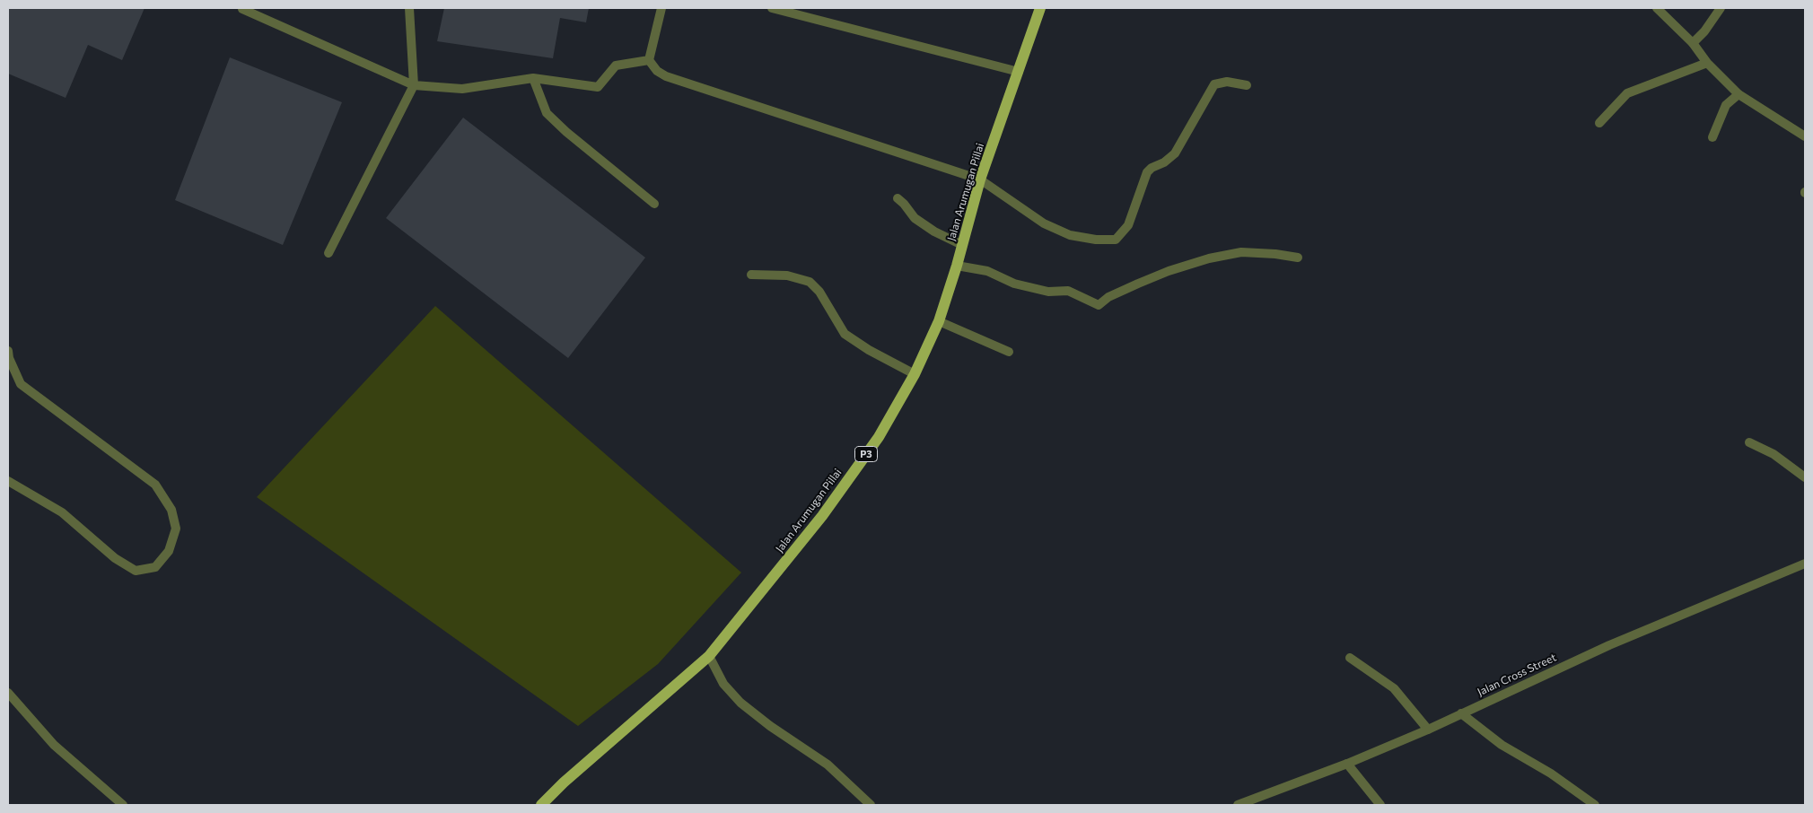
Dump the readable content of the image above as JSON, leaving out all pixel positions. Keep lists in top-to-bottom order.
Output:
{
  "streets": {
    "main road": ["Jalan Arumugan Pillai", "P3"],
    "street": ["Jalan Cross Street"]
  }
}
